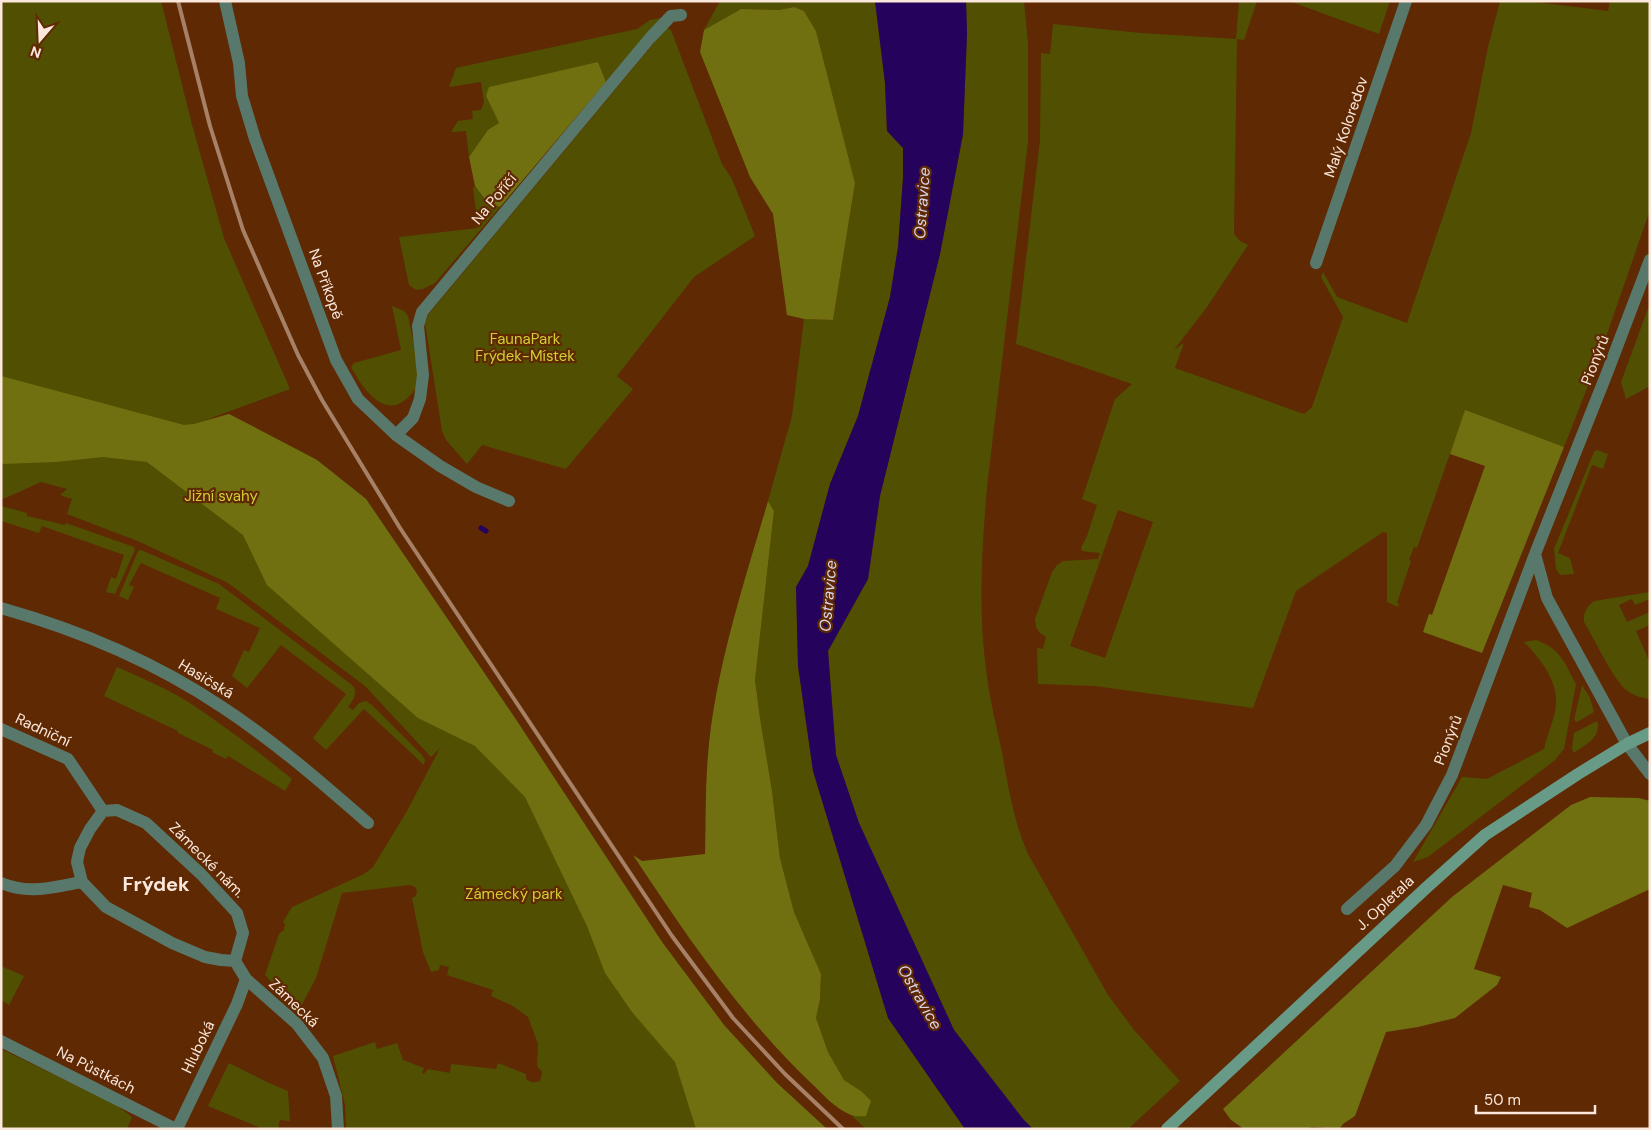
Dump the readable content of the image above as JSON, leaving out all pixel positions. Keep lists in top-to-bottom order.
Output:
{
  "streets": {
    "main road": ["J. Opletala"],
    "street": [
      "Malý Koloredov",
      "Na Poříčí",
      "Na Příkopě",
      "Pionýrů",
      "Hasičská",
      "Radniční",
      "Zámecké nám.",
      "Zámecká",
      "Hluboká",
      "Na Půstkách"
    ]
  },
  "crossings": [
    ["Na Poříčí", "Na Příkopě"],
    ["Radniční", "Zámecké nám."],
    ["Zámecké nám.", "Zámecká"],
    ["Zámecká", "Hluboká"],
    ["Hluboká", "Na Půstkách"]
  ],
  "districts": ["Frýdek"],
  "water": ["Ostravice"],
  "parks": ["FaunaPark Frýdek-Místek", "Jižní svahy", "Zámecký park"],
  "scale_bar": "50 m",
  "north": "bottom"
}
